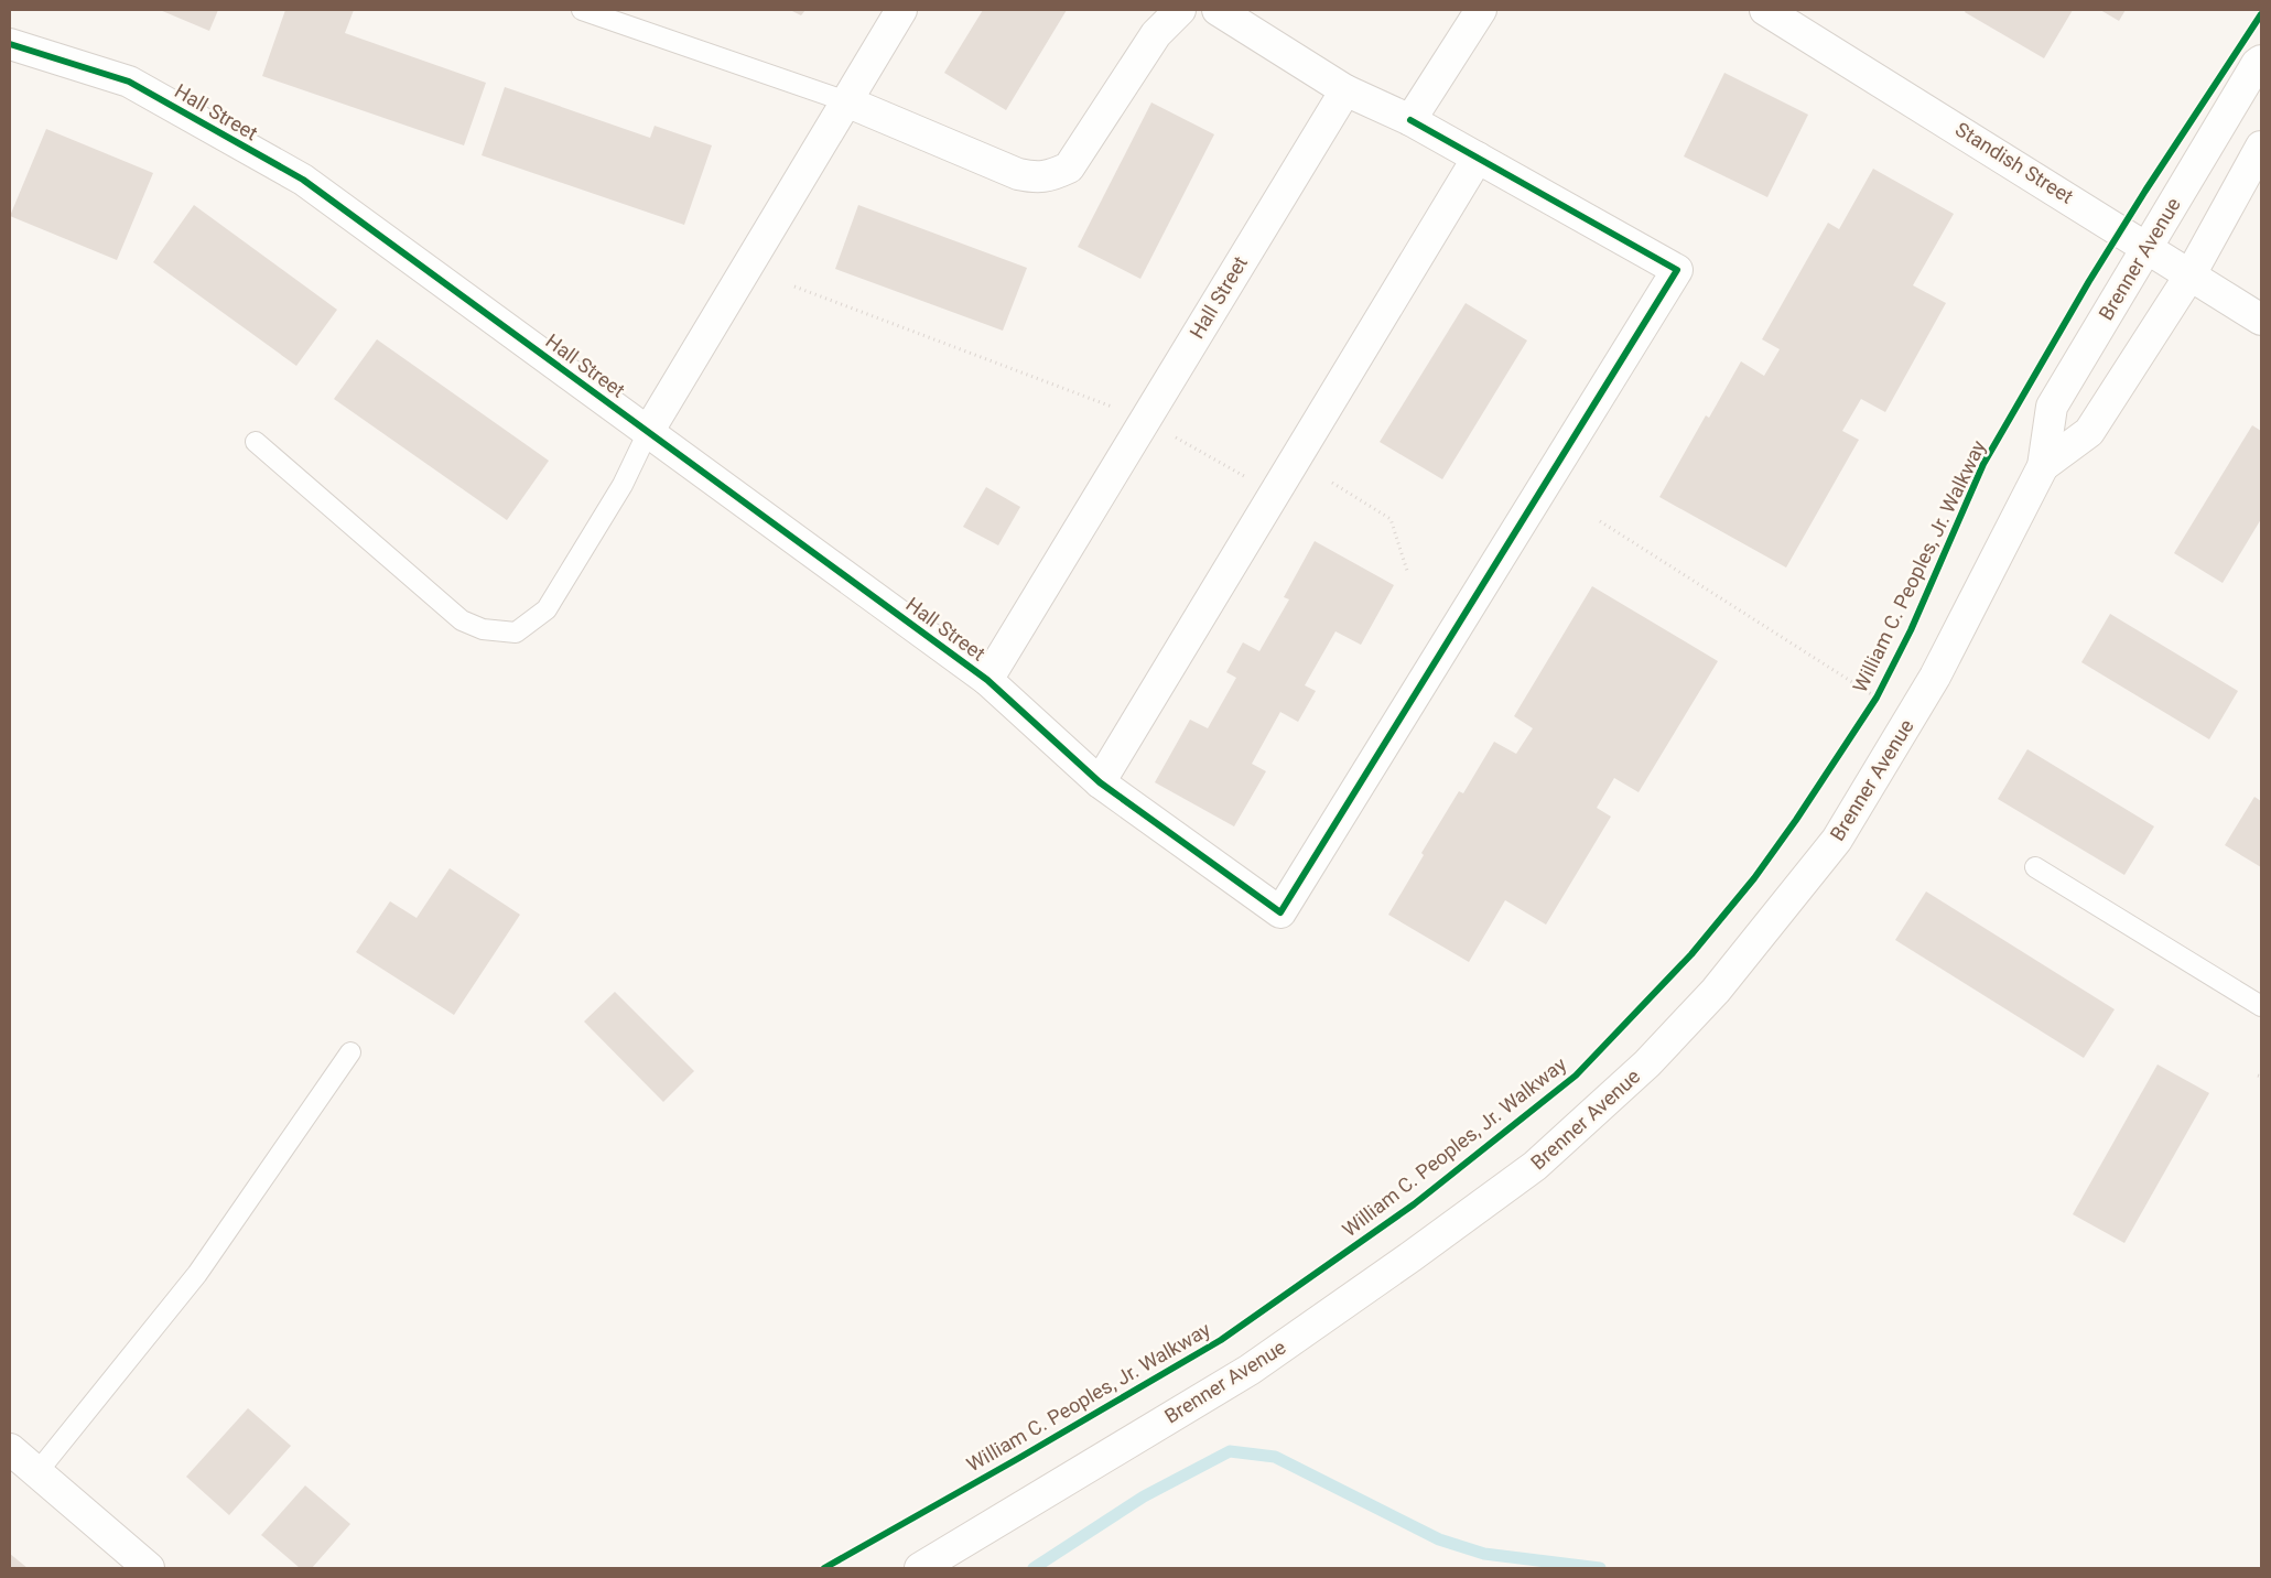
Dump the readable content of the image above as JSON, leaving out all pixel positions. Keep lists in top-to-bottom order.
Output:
{
  "streets": {
    "street": ["Hall Street", "Standish Street", "Brenner Avenue"],
    "cycle path": ["William C. Peoples, Jr. Walkway"]
  },
  "crossings": [
    ["Standish Street", "Brenner Avenue"]
  ]
}
